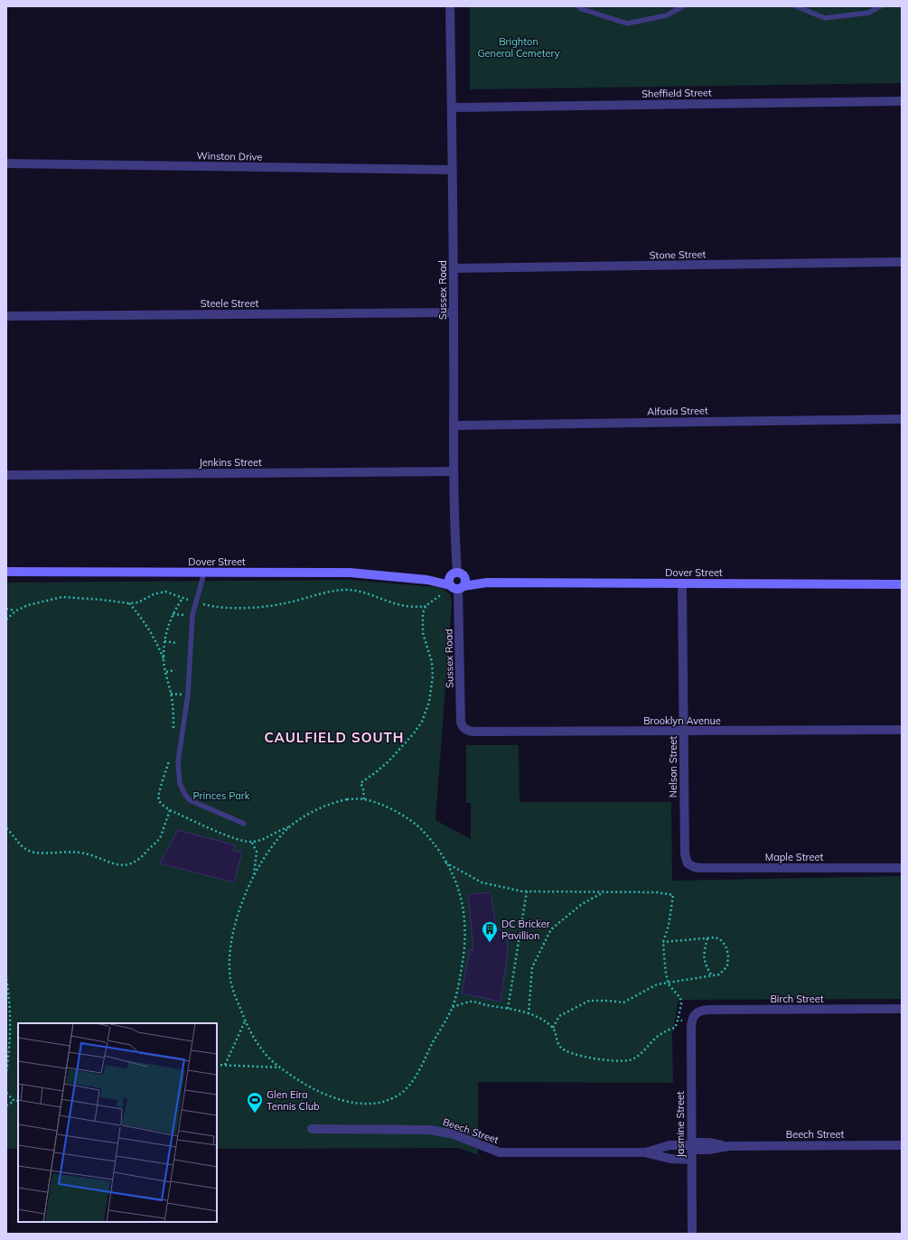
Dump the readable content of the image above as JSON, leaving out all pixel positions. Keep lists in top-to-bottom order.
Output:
{
  "streets": {
    "street": [
      "Sheffield Street",
      "Winston Drive",
      "Stone Street",
      "Sussex Road",
      "Steele Street",
      "Alfada Street",
      "Jenkins Street",
      "Dover Street",
      "Brooklyn Avenue",
      "Nelson Street",
      "Maple Street",
      "Birch Street",
      "Jasmine Street",
      "Beech Street"
    ]
  },
  "crossings": [
    ["Sheffield Street", "Sussex Road"],
    ["Winston Drive", "Sussex Road"],
    ["Stone Street", "Sussex Road"],
    ["Sussex Road", "Steele Street"],
    ["Sussex Road", "Alfada Street"],
    ["Sussex Road", "Jenkins Street"],
    ["Sussex Road", "Dover Street"],
    ["Sussex Road", "Brooklyn Avenue"],
    ["Dover Street", "Nelson Street"],
    ["Brooklyn Avenue", "Nelson Street"],
    ["Nelson Street", "Maple Street"],
    ["Birch Street", "Jasmine Street"],
    ["Jasmine Street", "Beech Street"]
  ],
  "districts": ["CAULFIELD SOUTH"],
  "parks": ["Brighton General Cemetery", "Princes Park"],
  "places": {
    "building": ["DC Bricker Pavillion"],
    "sports": ["Glen Eira Tennis Club"]
  }
}
